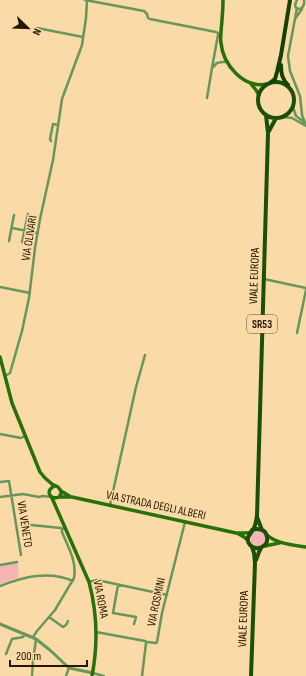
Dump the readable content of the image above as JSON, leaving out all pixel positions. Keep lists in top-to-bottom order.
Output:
{
  "streets": {
    "main road": [
      "VIALE EUROPA",
      "SR53",
      "VIA STRADA DEGLI ALBERI",
      "VIA ROMA"
    ],
    "street": ["VIA OLIVARI", "VIA VENETO", "VIA ROSMINI"]
  },
  "crossings": [
    ["VIA OLIVARI", "VIA ROMA"],
    ["VIALE EUROPA", "SR53"],
    ["VIALE EUROPA", "VIA STRADA DEGLI ALBERI"],
    ["VIA STRADA DEGLI ALBERI", "VIA ROMA"],
    ["VIA STRADA DEGLI ALBERI", "VIA ROSMINI"]
  ],
  "scale_bar": "200 m",
  "north": "bottom right"
}
